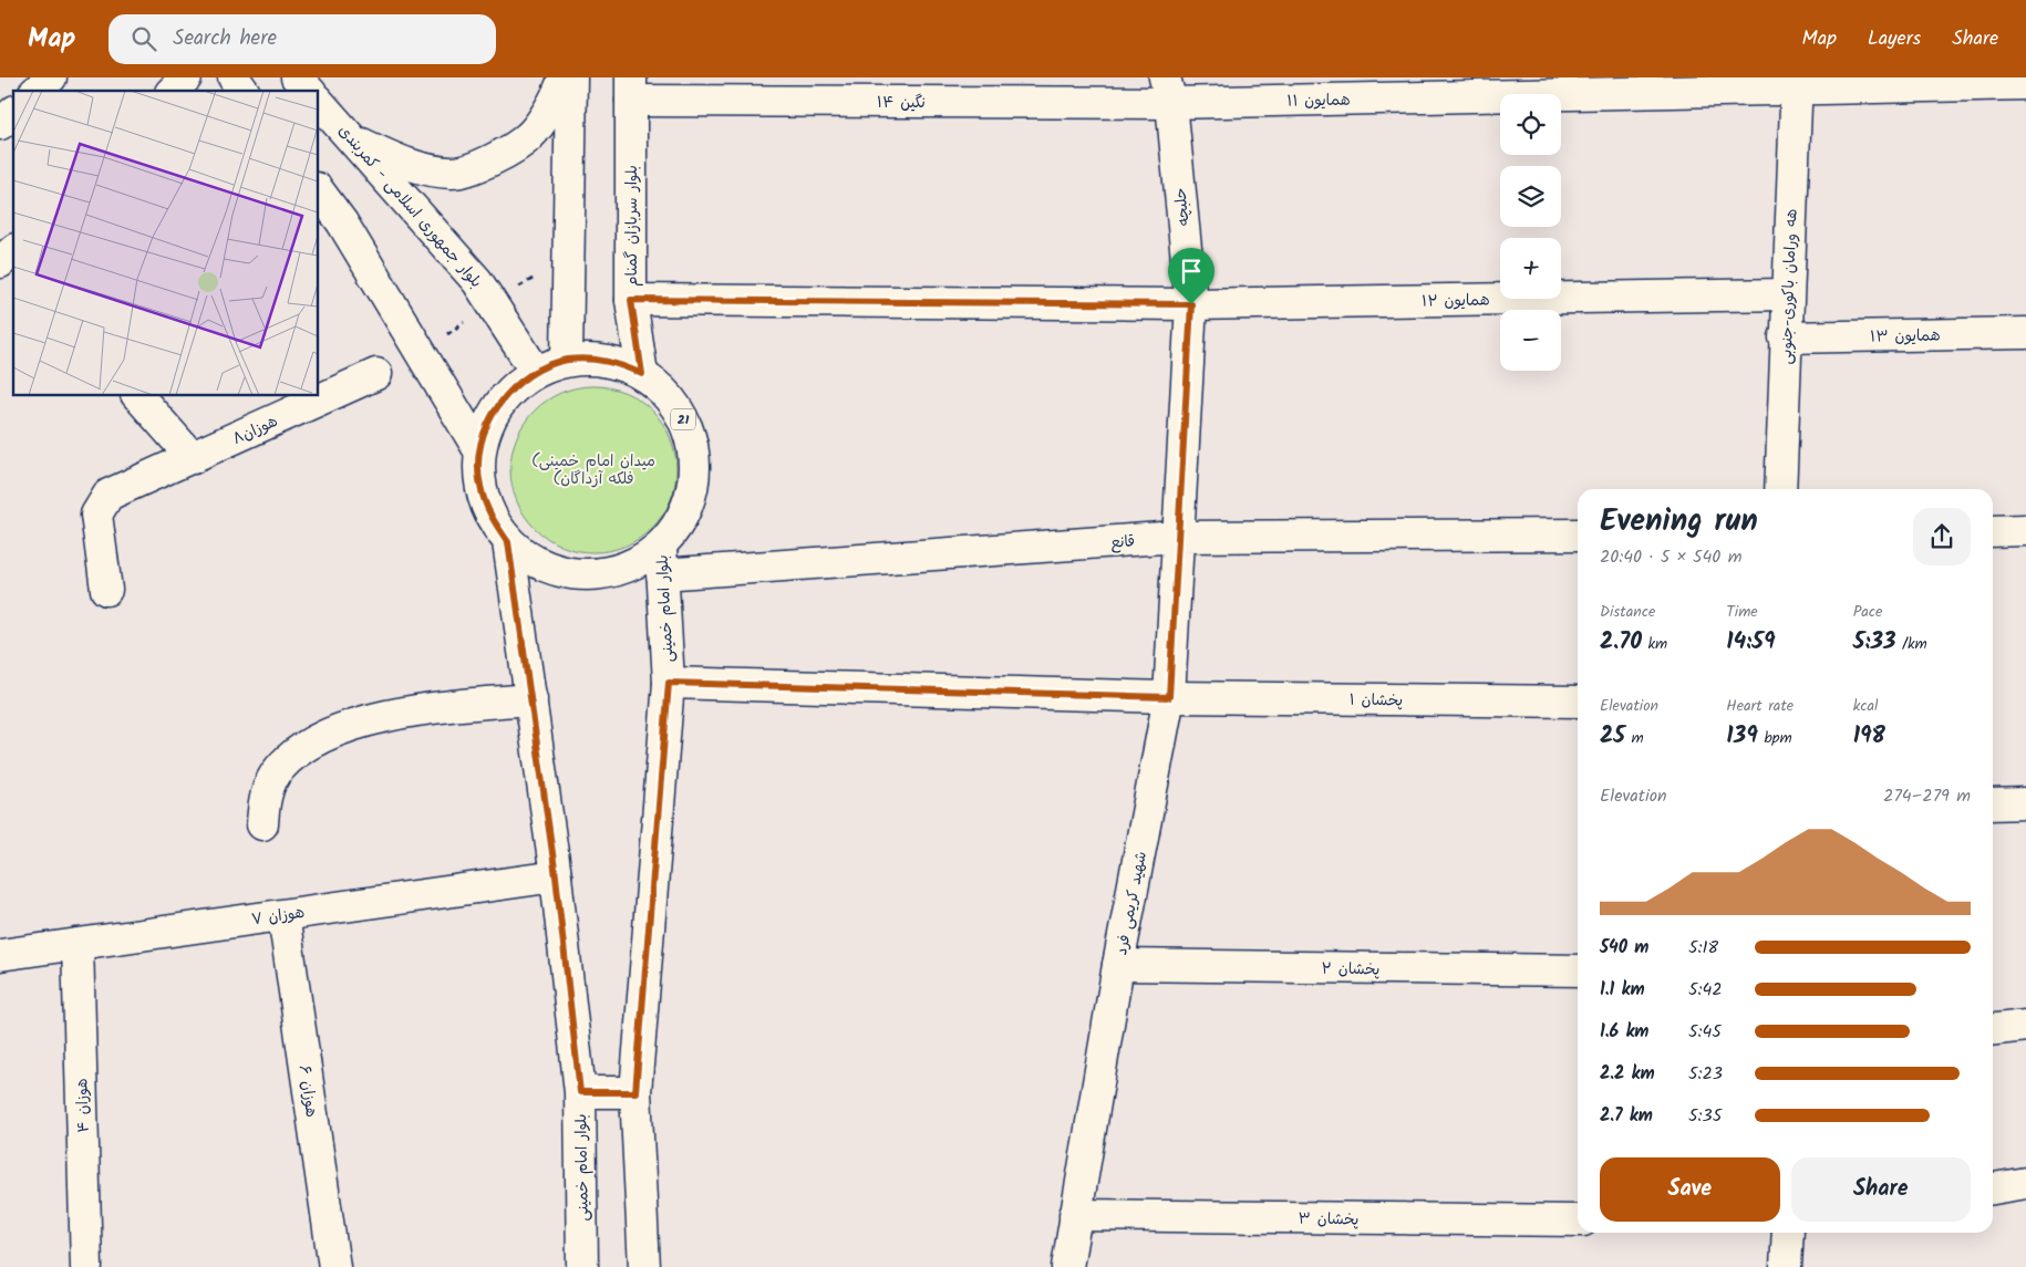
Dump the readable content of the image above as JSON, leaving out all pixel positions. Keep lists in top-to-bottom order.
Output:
{
  "streets": {
    "street": [
      "همایون ۱۱",
      "نگین ۱۴",
      "بلوار جمهوری اسلامی - کمربندی",
      "حلبچه",
      "بلوار سربازان گمنام",
      "هه ورامان باکوری-جنوبی",
      "همایون ۱۲",
      "همایون ۱۳",
      "21",
      "هوزان۸",
      "قانع",
      "بلوار امام خمینی",
      "پخشان ۱",
      "شهید کریمی فرد",
      "هوزان ۷",
      "پخشان ۲",
      "هوزان ۶",
      "هوزان ۴",
      "پخشان ۳"
    ]
  },
  "crossings": [
    ["همایون ۱۱", "نگین ۱۴"],
    ["همایون ۱۱", "حلبچه"],
    ["همایون ۱۱", "هه ورامان باکوری-جنوبی"],
    ["نگین ۱۴", "حلبچه"],
    ["نگین ۱۴", "بلوار سربازان گمنام"],
    ["بلوار جمهوری اسلامی - کمربندی", "21"],
    ["حلبچه", "همایون ۱۲"],
    ["حلبچه", "قانع"],
    ["حلبچه", "شهید کریمی فرد"],
    ["بلوار سربازان گمنام", "همایون ۱۲"],
    ["بلوار سربازان گمنام", "21"],
    ["هه ورامان باکوری-جنوبی", "همایون ۱۲"],
    ["هه ورامان باکوری-جنوبی", "همایون ۱۳"],
    ["21", "قانع"],
    ["21", "بلوار امام خمینی"],
    ["قانع", "بلوار امام خمینی"],
    ["قانع", "شهید کریمی فرد"],
    ["بلوار امام خمینی", "پخشان ۱"],
    ["بلوار امام خمینی", "هوزان ۷"],
    ["پخشان ۱", "شهید کریمی فرد"],
    ["شهید کریمی فرد", "پخشان ۲"],
    ["شهید کریمی فرد", "پخشان ۳"],
    ["هوزان ۷", "هوزان ۶"],
    ["هوزان ۷", "هوزان ۴"]
  ],
  "parks": ["(میدان امام خمینی (فلکه آزداگان"],
  "page": {
    "header": "Map",
    "search": "Search here",
    "nav": ["Map", "Layers", "Share"],
    "map_buttons": ["+", "−"],
    "heading": ["Evening run", "20:40 · 5 × 540 m"],
    "stats": [
      ["Distance", "2.70 km"],
      ["Time", "14:59"],
      ["Pace", "5:33 /km"],
      ["Elevation", "25 m"],
      ["Heart rate", "139 bpm"],
      ["kcal", "198"]
    ],
    "chart": ["Elevation", "274–279 m"],
    "list": [
      {
        "name": "540 m",
        "note": "5:18"
      },
      {
        "name": "1.1 km",
        "note": "5:42"
      },
      {
        "name": "1.6 km",
        "note": "5:45"
      },
      {
        "name": "2.2 km",
        "note": "5:23"
      },
      {
        "name": "2.7 km",
        "note": "5:35"
      }
    ],
    "buttons": ["Save", "Share"]
  }
}
